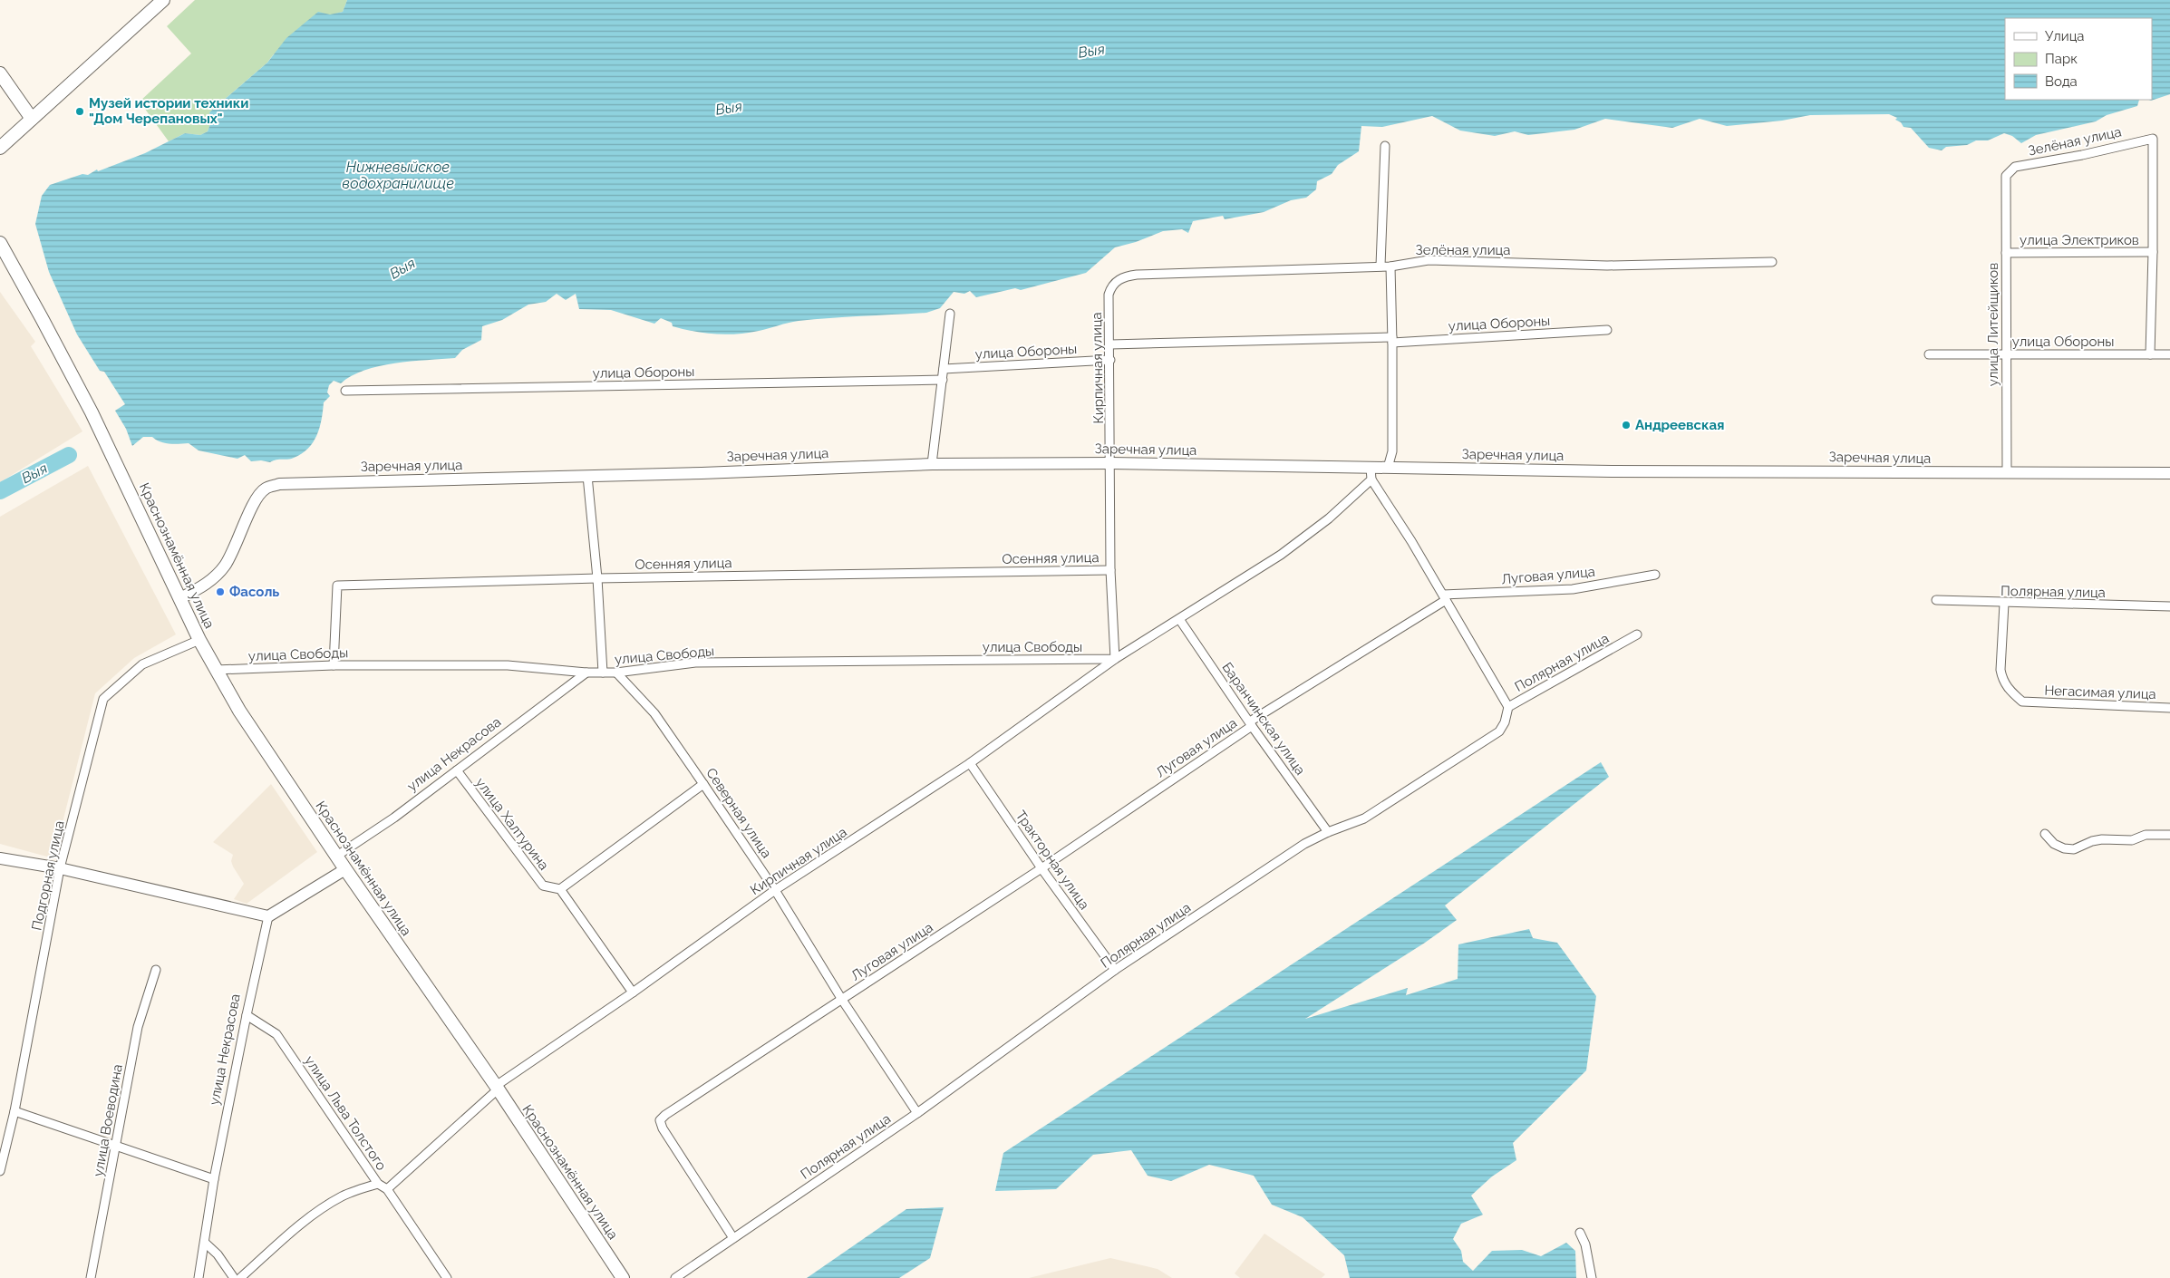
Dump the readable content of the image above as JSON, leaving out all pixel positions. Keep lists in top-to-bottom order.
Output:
{
  "streets": {
    "main road": ["Краснознамённая улица"],
    "street": [
      "Зелёная улица",
      "улица Электриков",
      "улица Обороны",
      "улица Литейщиков",
      "Кирпичная улица",
      "Заречная улица",
      "Осенняя улица",
      "Луговая улица",
      "Полярная улица",
      "улица Свободы",
      "Негасимая улица",
      "Баранчинская улица",
      "улица Некрасова",
      "Северная улица",
      "улица Халтурина",
      "Тракторная улица",
      "Подгорная улица",
      "улица Льва Толстого",
      "улица Воеводина"
    ]
  },
  "crossings": [
    ["Зелёная улица", "улица Электриков"],
    ["Зелёная улица", "улица Литейщиков"],
    ["Зелёная улица", "Кирпичная улица"],
    ["улица Электриков", "улица Обороны"],
    ["улица Электриков", "улица Литейщиков"],
    ["улица Обороны", "улица Литейщиков"],
    ["улица Обороны", "Кирпичная улица"],
    ["улица Литейщиков", "Заречная улица"],
    ["Кирпичная улица", "Заречная улица"],
    ["Кирпичная улица", "Краснознамённая улица"],
    ["Кирпичная улица", "Осенняя улица"],
    ["Кирпичная улица", "улица Свободы"],
    ["Кирпичная улица", "Баранчинская улица"],
    ["Кирпичная улица", "Северная улица"],
    ["Кирпичная улица", "Тракторная улица"],
    ["Кирпичная улица", "улица Льва Толстого"],
    ["Заречная улица", "Краснознамённая улица"],
    ["Краснознамённая улица", "улица Свободы"],
    ["Краснознамённая улица", "улица Некрасова"],
    ["Краснознамённая улица", "Подгорная улица"],
    ["Осенняя улица", "улица Свободы"],
    ["Луговая улица", "Полярная улица"],
    ["Луговая улица", "Баранчинская улица"],
    ["Луговая улица", "Северная улица"],
    ["Луговая улица", "Тракторная улица"],
    ["Полярная улица", "Негасимая улица"],
    ["Полярная улица", "Баранчинская улица"],
    ["Полярная улица", "Северная улица"],
    ["Полярная улица", "Тракторная улица"],
    ["улица Свободы", "улица Некрасова"],
    ["улица Свободы", "Северная улица"],
    ["улица Некрасова", "улица Халтурина"],
    ["улица Некрасова", "улица Льва Толстого"]
  ],
  "water": ["Выя", "Нижневыйское водохранилище"],
  "places": ["Музей истории техники \"Дом Черепановых\"", "Андреевская", "Фасоль"],
  "legend": ["Улица", "Парк", "Вода"]
}
